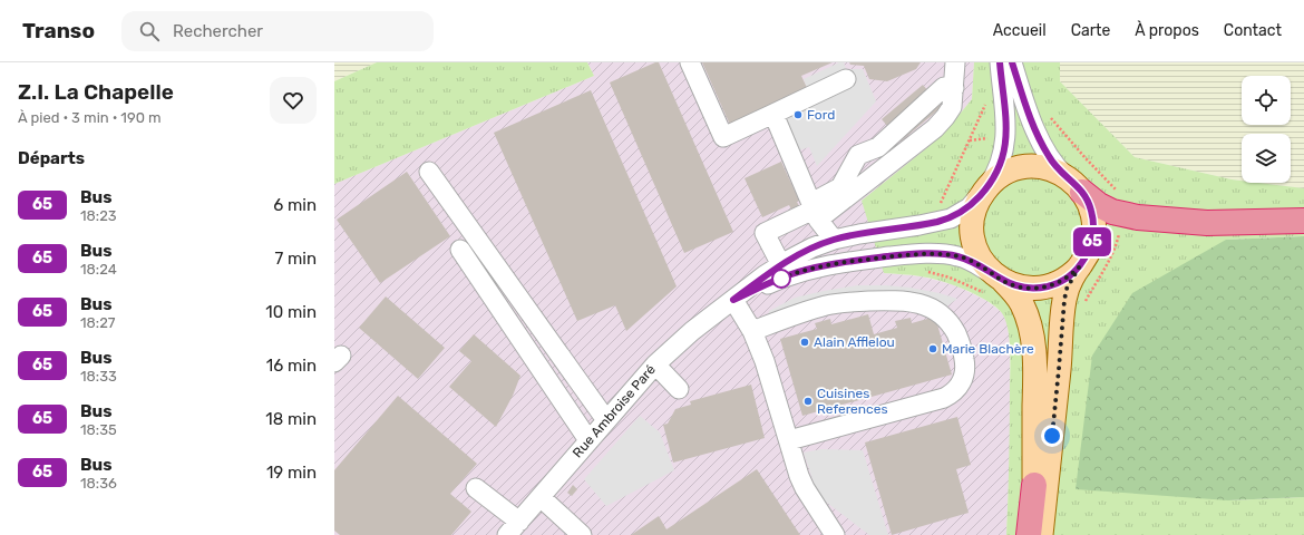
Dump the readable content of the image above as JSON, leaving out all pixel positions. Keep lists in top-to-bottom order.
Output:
{
  "streets": {
    "street": ["Rue Ambroise Paré"]
  },
  "places": [
    "Ford",
    "Alain Afflelou",
    "Marie Blachère",
    "Cuisines References"
  ],
  "lines": ["bus line 65"],
  "page": {
    "header": "Transo",
    "search": "Rechercher",
    "nav": [
      "Accueil",
      "Carte",
      "À propos",
      "Contact"
    ],
    "heading": [
      ["Z.I. La Chapelle", "À pied · 3 min · 190 m"],
      "Départs"
    ],
    "on_map": "65",
    "list": [
      {
        "mark": "65",
        "name": "Bus",
        "note": "18:23",
        "value": "6 min"
      },
      {
        "mark": "65",
        "name": "Bus",
        "note": "18:24",
        "value": "7 min"
      },
      {
        "mark": "65",
        "name": "Bus",
        "note": "18:27",
        "value": "10 min"
      },
      {
        "mark": "65",
        "name": "Bus",
        "note": "18:33",
        "value": "16 min"
      },
      {
        "mark": "65",
        "name": "Bus",
        "note": "18:35",
        "value": "18 min"
      },
      {
        "mark": "65",
        "name": "Bus",
        "note": "18:36",
        "value": "19 min"
      }
    ]
  }
}
